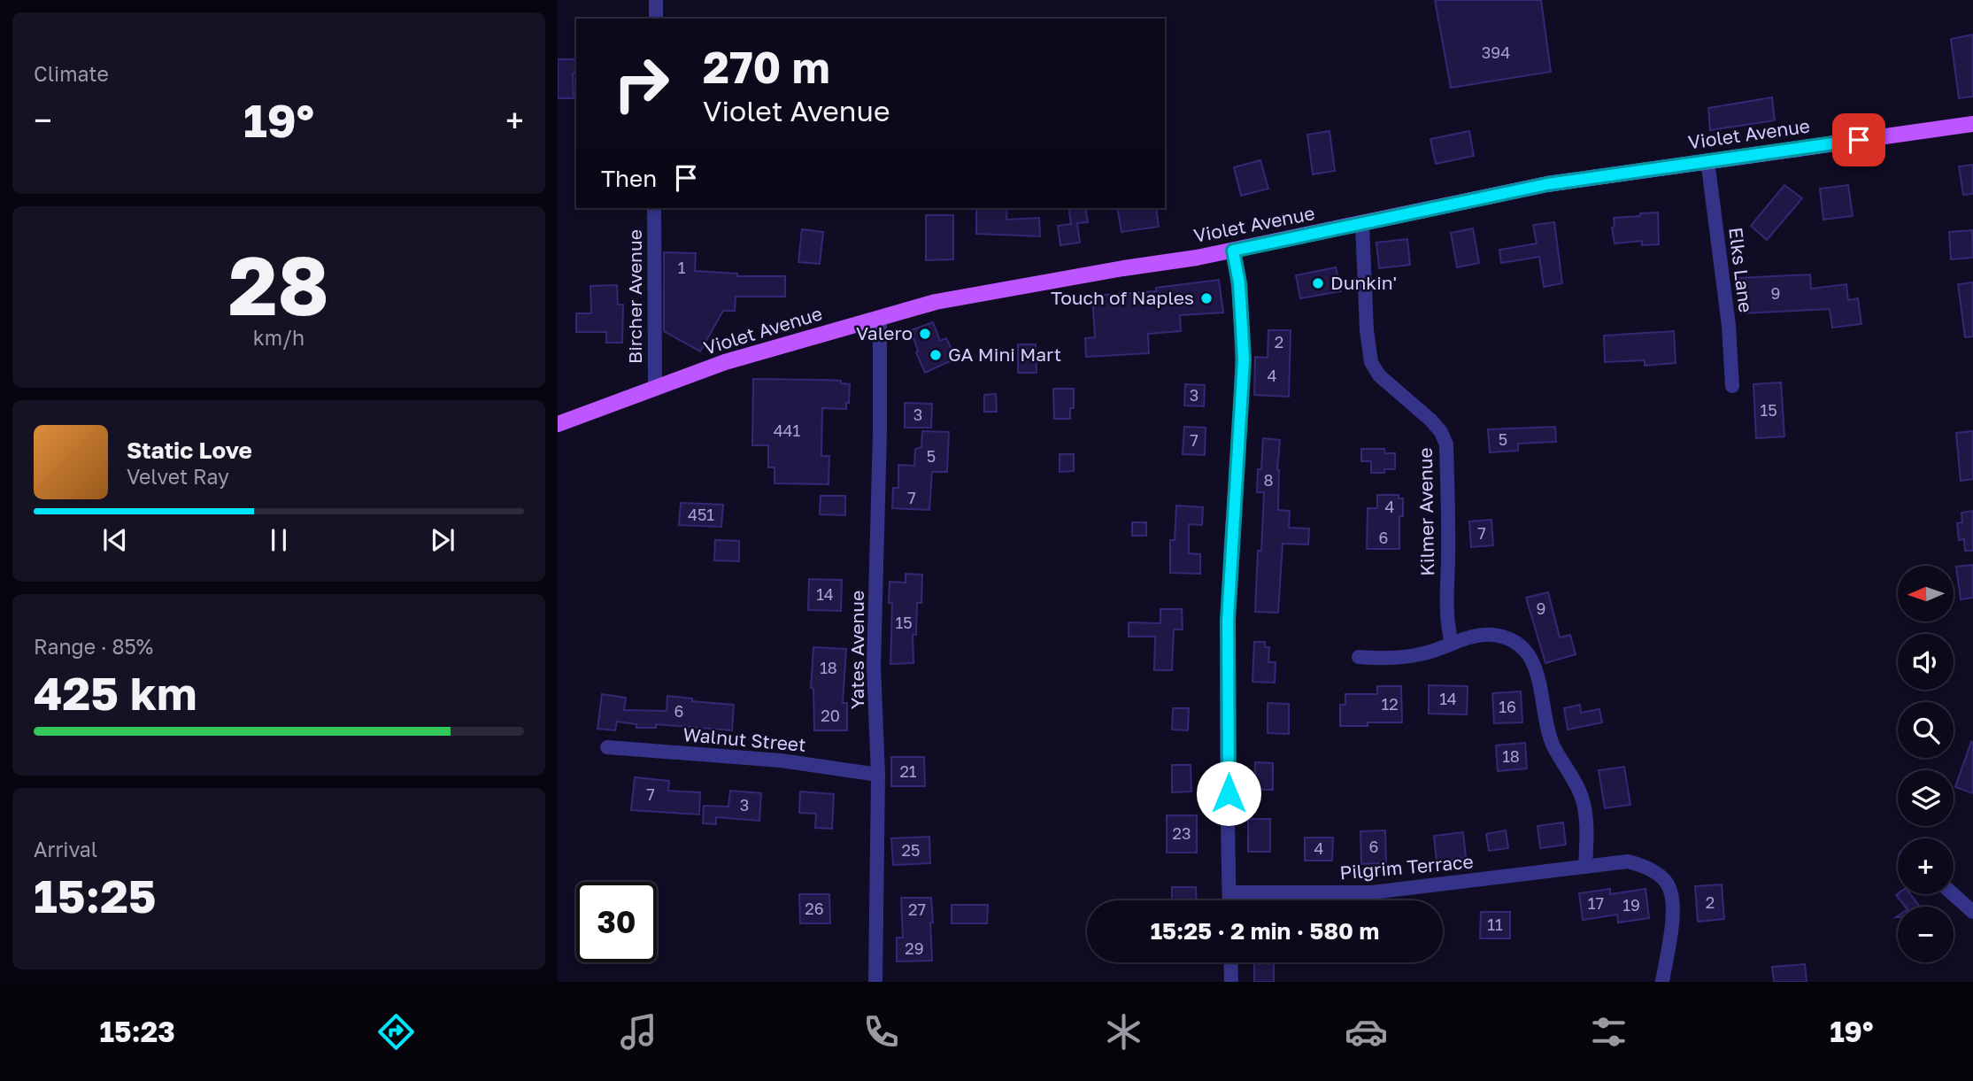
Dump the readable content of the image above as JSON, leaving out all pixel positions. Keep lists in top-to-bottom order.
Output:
{
  "streets": {
    "main road": ["Violet Avenue"],
    "street": [
      "Elks Lane",
      "Bircher Avenue",
      "Kilmer Avenue",
      "Yates Avenue",
      "Walnut Street",
      "Pilgrim Terrace"
    ]
  },
  "crossings": [
    ["Violet Avenue", "Elks Lane"],
    ["Violet Avenue", "Bircher Avenue"],
    ["Violet Avenue", "Kilmer Avenue"],
    ["Violet Avenue", "Yates Avenue"],
    ["Yates Avenue", "Walnut Street"]
  ],
  "places": [
    "Dunkin'",
    "Touch of Naples",
    "Valero",
    "GA Mini Mart"
  ],
  "house_numbers": [
    "394",
    "1",
    "9",
    "2",
    "4",
    "3",
    "15",
    "3",
    "441",
    "5",
    "7",
    "5",
    "8",
    "7",
    "4",
    "451",
    "7",
    "6",
    "14",
    "9",
    "15",
    "18",
    "14",
    "12",
    "16",
    "6",
    "20",
    "18",
    "21",
    "7",
    "3",
    "23",
    "6",
    "4",
    "25",
    "2",
    "17",
    "19",
    "26",
    "27",
    "11",
    "29"
  ],
  "north": "left",
  "page": {
    "tile": [
      "Climate",
      ["28", "km/h"],
      ["Range · 85%", "425 km"],
      ["Arrival", "15:25"]
    ],
    "turn": ["270 m", "Violet Avenue"],
    "heat": ["−", "19°", "+"],
    "then": "Then",
    "song": ["Static Love", "Velvet Ray"],
    "map_buttons": ["+", "−"],
    "limit": "30",
    "trip": "15:25 · 2 min · 580 m",
    "tabs": ["15:23", "19°"]
  }
}
